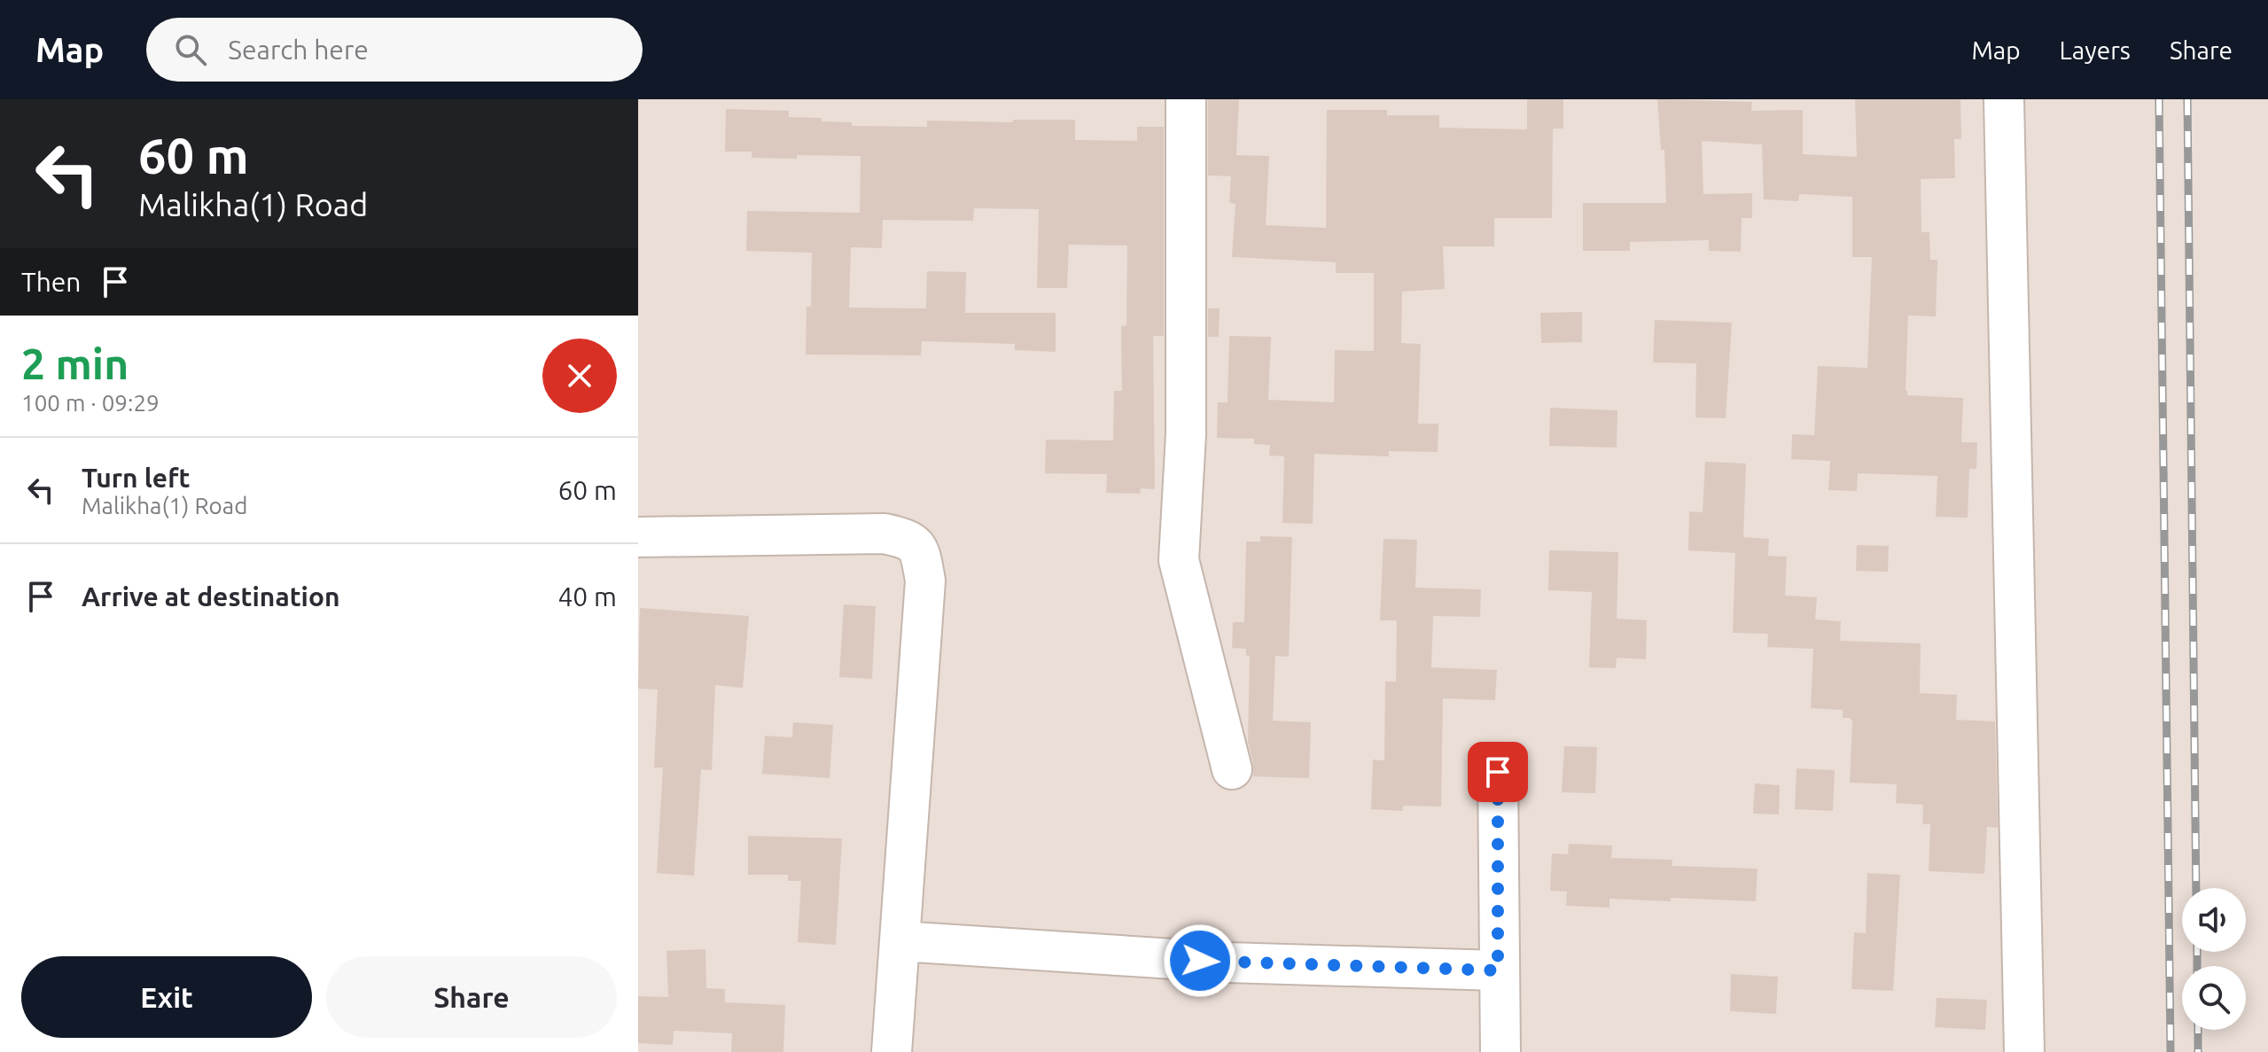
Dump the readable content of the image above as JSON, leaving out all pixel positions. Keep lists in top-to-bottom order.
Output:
{
  "page": {
    "header": "Map",
    "search": "Search here",
    "nav": ["Map", "Layers", "Share"],
    "turn": ["60 m", "Malikha(1) Road"],
    "then": "Then",
    "heading": ["2 min", "100 m · 09:29"],
    "list": [
      {
        "name": "Turn left",
        "note": "Malikha(1) Road",
        "value": "60 m"
      },
      {
        "name": "Arrive at destination",
        "value": "40 m"
      }
    ],
    "buttons": ["Exit", "Share"]
  }
}
